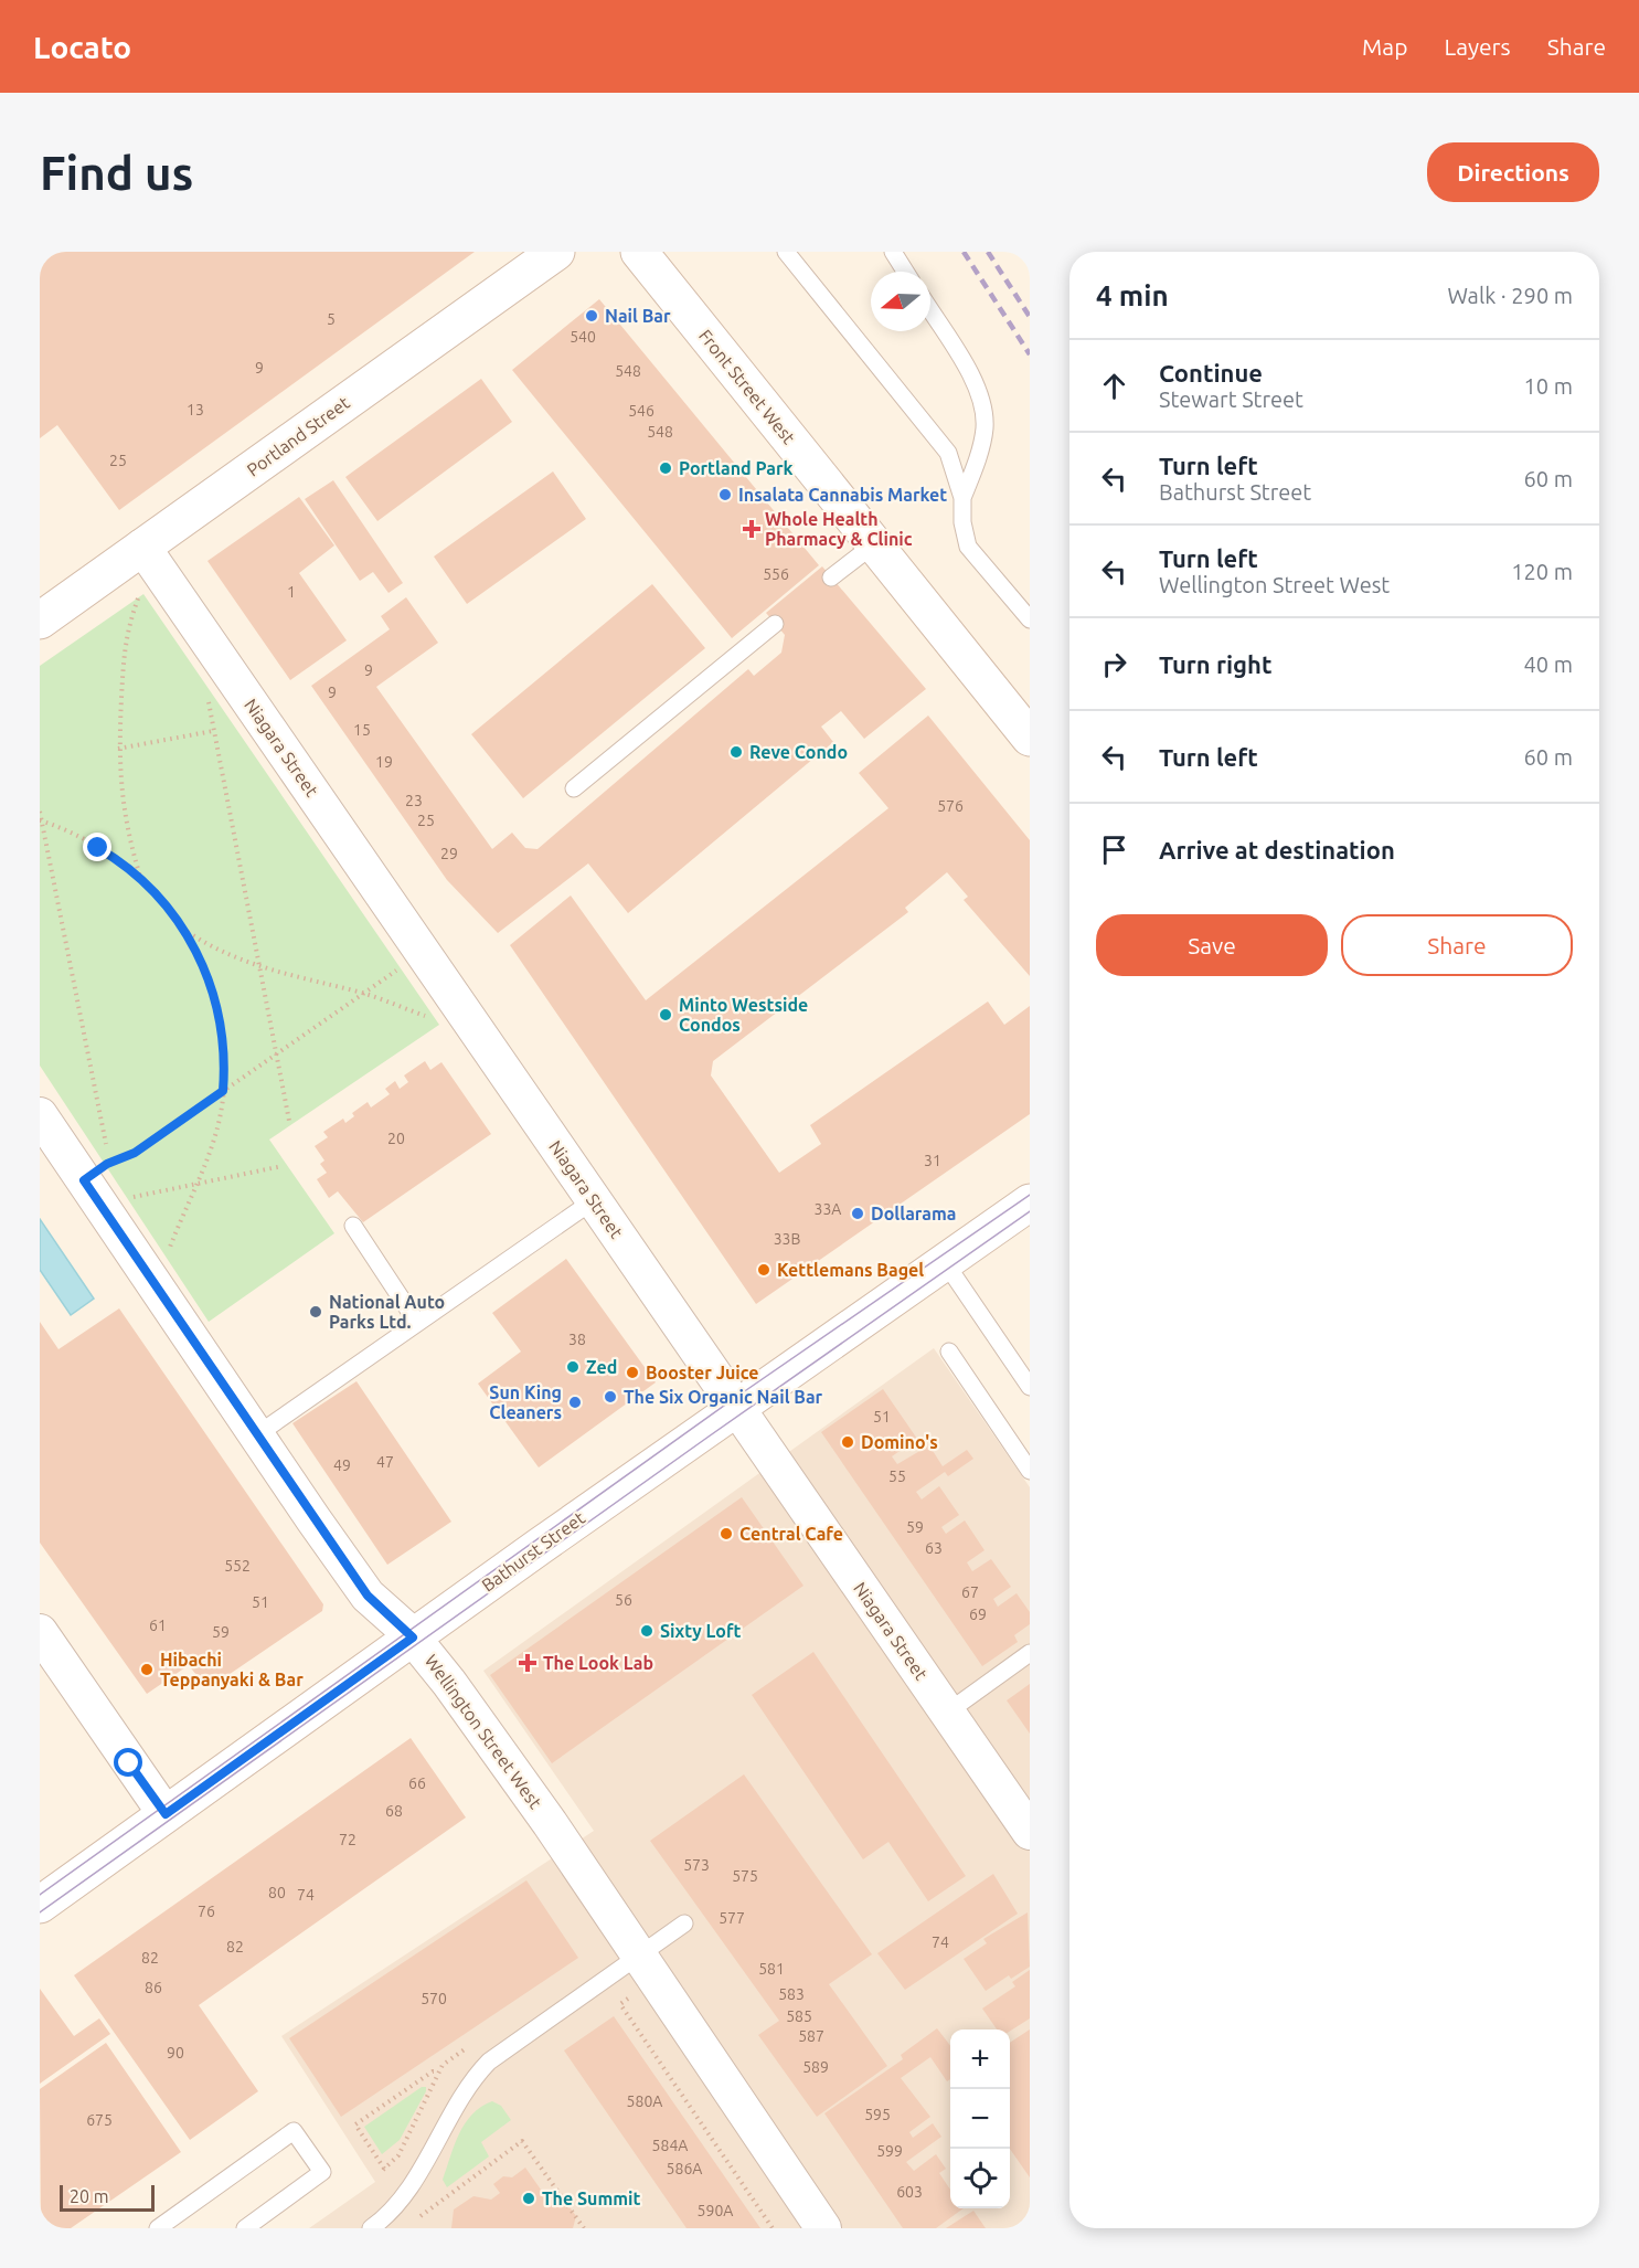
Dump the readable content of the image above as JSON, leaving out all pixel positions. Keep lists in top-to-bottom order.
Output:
{
  "streets": {
    "main road": ["Front Street West", "Portland Street", "Bathurst Street"],
    "street": ["Niagara Street", "Wellington Street West"]
  },
  "crossings": [
    ["Portland Street", "Niagara Street"],
    ["Niagara Street", "Bathurst Street"],
    ["Bathurst Street", "Wellington Street West"]
  ],
  "places": {
    "other": [
      "Nail Bar",
      "Portland Park",
      "Insalata Cannabis Market",
      "Reve Condo",
      "Minto Westside Condos",
      "Dollarama",
      "Kettlemans Bagel",
      "National Auto Parks Ltd.",
      "Zed",
      "Booster Juice",
      "The Six Organic Nail Bar",
      "Sun King Cleaners",
      "Domino's",
      "Central Cafe",
      "Sixty Loft",
      "Hibachi Teppanyaki & Bar",
      "The Summit"
    ],
    "health": ["Whole Health Pharmacy & Clinic", "The Look Lab"]
  },
  "house_numbers": [
    "5",
    "540",
    "9",
    "548",
    "13",
    "546",
    "548",
    "25",
    "556",
    "1",
    "9",
    "9",
    "15",
    "19",
    "23",
    "576",
    "25",
    "29",
    "20",
    "31",
    "33A",
    "33B",
    "38",
    "51",
    "47",
    "49",
    "55",
    "59",
    "63",
    "552",
    "67",
    "56",
    "51",
    "69",
    "61",
    "59",
    "66",
    "68",
    "72",
    "573",
    "575",
    "80",
    "74",
    "76",
    "577",
    "74",
    "82",
    "82",
    "581",
    "86",
    "583",
    "570",
    "585",
    "587",
    "90",
    "589",
    "580A",
    "595",
    "675",
    "584A",
    "599",
    "586A",
    "603",
    "590A"
  ],
  "scale_bar": "20 m",
  "north": "left",
  "page": {
    "header": "Locato",
    "nav": ["Map", "Layers", "Share"],
    "buttons": [
      "Directions",
      ["Save", "Share"]
    ],
    "title": "Find us",
    "heading": ["4 min", "Walk · 290 m"],
    "list": [
      ["Continue", "Stewart Street", "10 m"],
      ["Turn left", "Bathurst Street", "60 m"],
      ["Turn left", "Wellington Street West", "120 m"],
      ["Turn right", "40 m"],
      ["Turn left", "60 m"],
      "Arrive at destination"
    ],
    "map_buttons": ["+", "−"],
    "scale": "20 m"
  }
}
